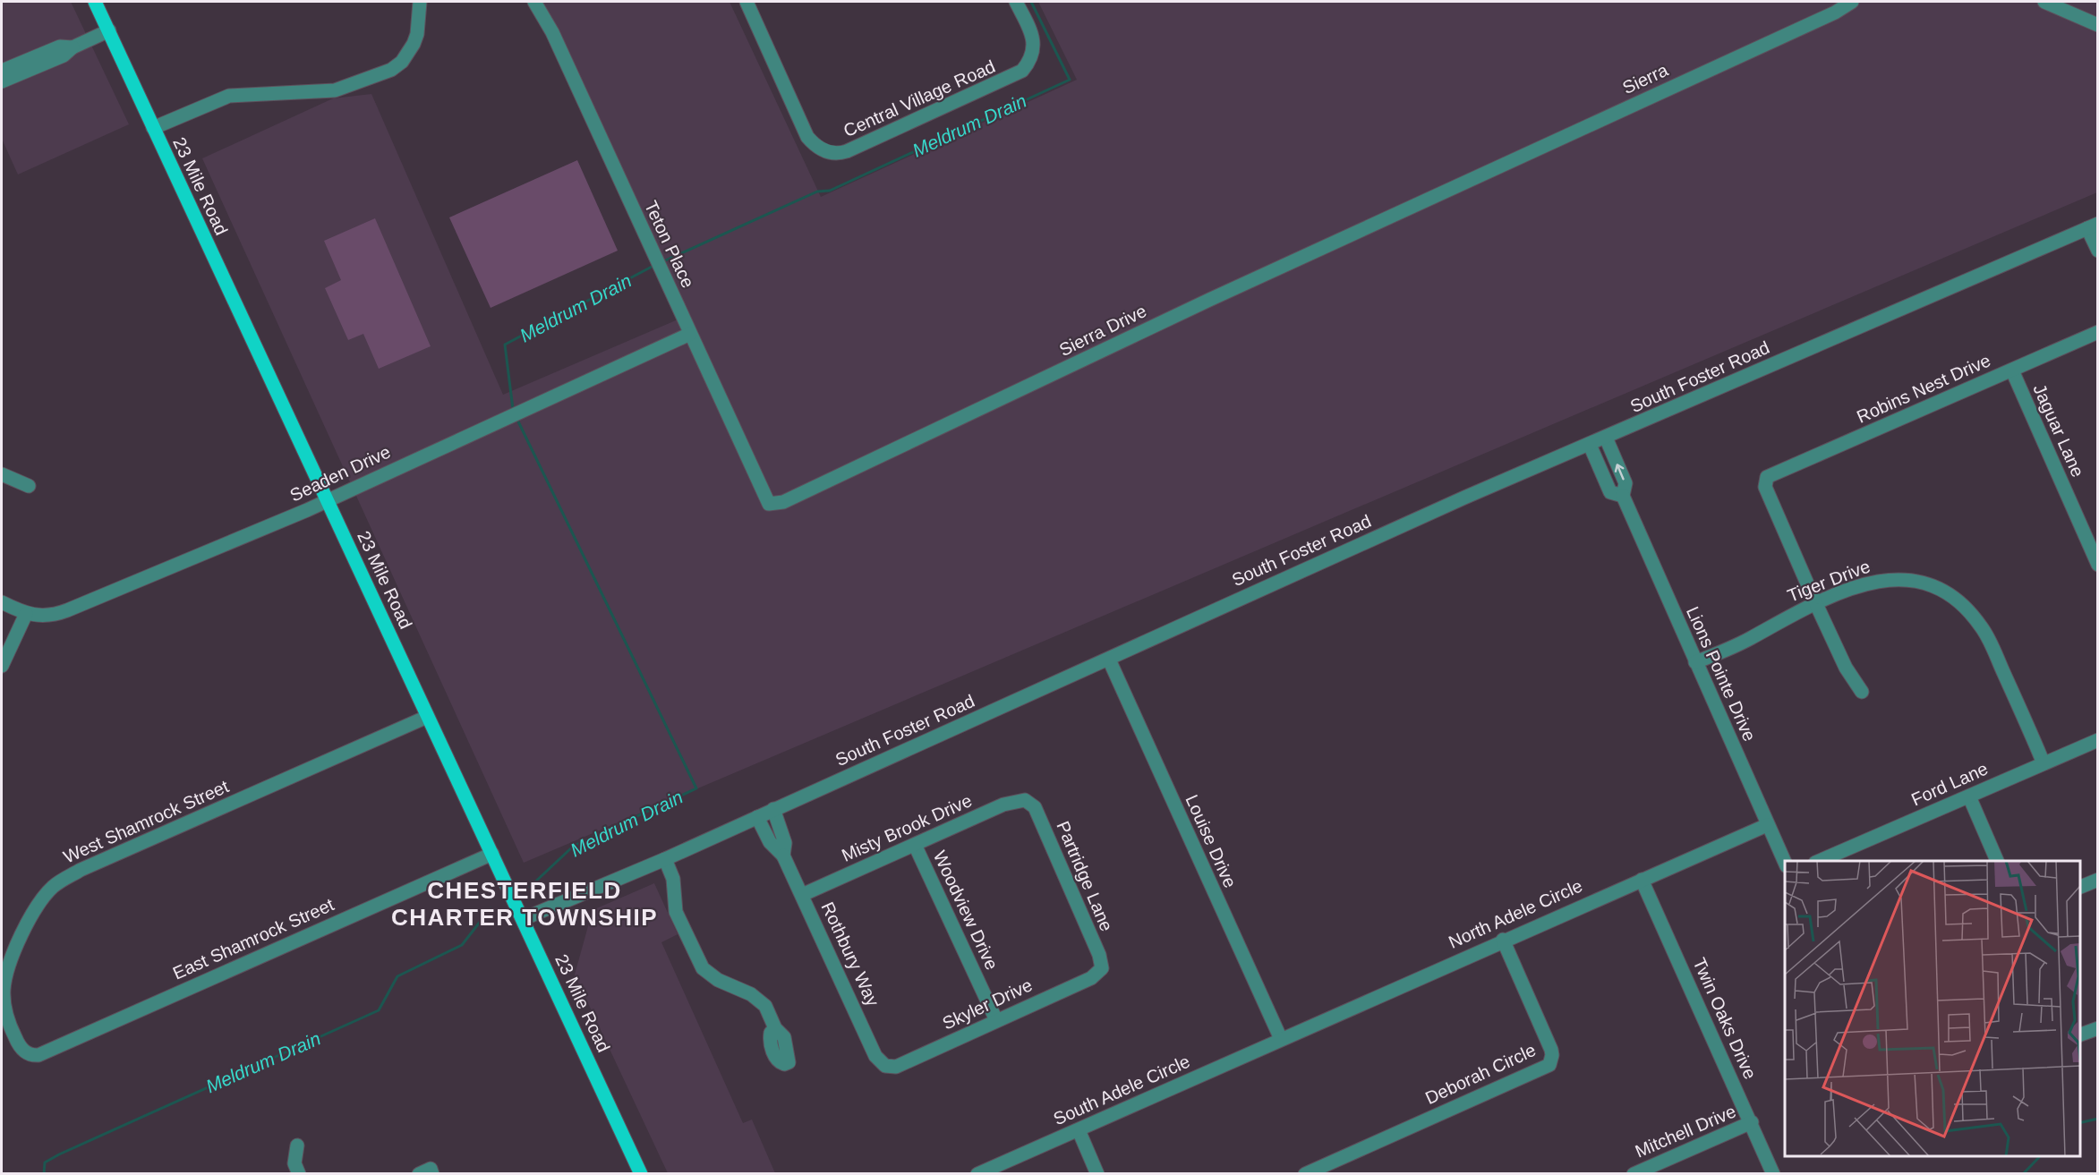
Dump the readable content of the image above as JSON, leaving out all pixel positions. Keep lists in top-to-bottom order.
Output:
{
  "streets": {
    "main road": ["23 Mile Road"],
    "street": [
      "Sierra",
      "Central Village Road",
      "Teton Place",
      "Sierra Drive",
      "South Foster Road",
      "Robins Nest Drive",
      "Jaguar Lane",
      "Seaden Drive",
      "Tiger Drive",
      "Lions Pointe Drive",
      "Ford Lane",
      "West Shamrock Street",
      "Misty Brook Drive",
      "Louise Drive",
      "Partridge Lane",
      "Woodview Drive",
      "North Adele Circle",
      "East Shamrock Street",
      "Rothbury Way",
      "Skyler Drive",
      "Twin Oaks Drive",
      "Deborah Circle",
      "South Adele Circle",
      "Mitchell Drive"
    ]
  },
  "crossings": [
    ["Sierra", "Sierra Drive"],
    ["23 Mile Road", "South Foster Road"],
    ["23 Mile Road", "Seaden Drive"],
    ["23 Mile Road", "West Shamrock Street"],
    ["23 Mile Road", "East Shamrock Street"],
    ["Teton Place", "Sierra Drive"],
    ["Teton Place", "Seaden Drive"],
    ["South Foster Road", "Louise Drive"],
    ["South Foster Road", "Rothbury Way"],
    ["Robins Nest Drive", "Jaguar Lane"],
    ["Robins Nest Drive", "Tiger Drive"],
    ["Tiger Drive", "Lions Pointe Drive"],
    ["Tiger Drive", "Ford Lane"],
    ["Lions Pointe Drive", "North Adele Circle"],
    ["West Shamrock Street", "East Shamrock Street"],
    ["Misty Brook Drive", "Partridge Lane"],
    ["Misty Brook Drive", "Woodview Drive"],
    ["Misty Brook Drive", "Rothbury Way"],
    ["Louise Drive", "North Adele Circle"],
    ["Louise Drive", "South Adele Circle"],
    ["Partridge Lane", "Skyler Drive"],
    ["Woodview Drive", "Skyler Drive"],
    ["North Adele Circle", "Twin Oaks Drive"],
    ["North Adele Circle", "Deborah Circle"],
    ["North Adele Circle", "South Adele Circle"],
    ["Rothbury Way", "Skyler Drive"],
    ["Twin Oaks Drive", "Mitchell Drive"]
  ],
  "districts": ["CHESTERFIELD CHARTER TOWNSHIP"],
  "water": ["Meldrum Drain"]
}
